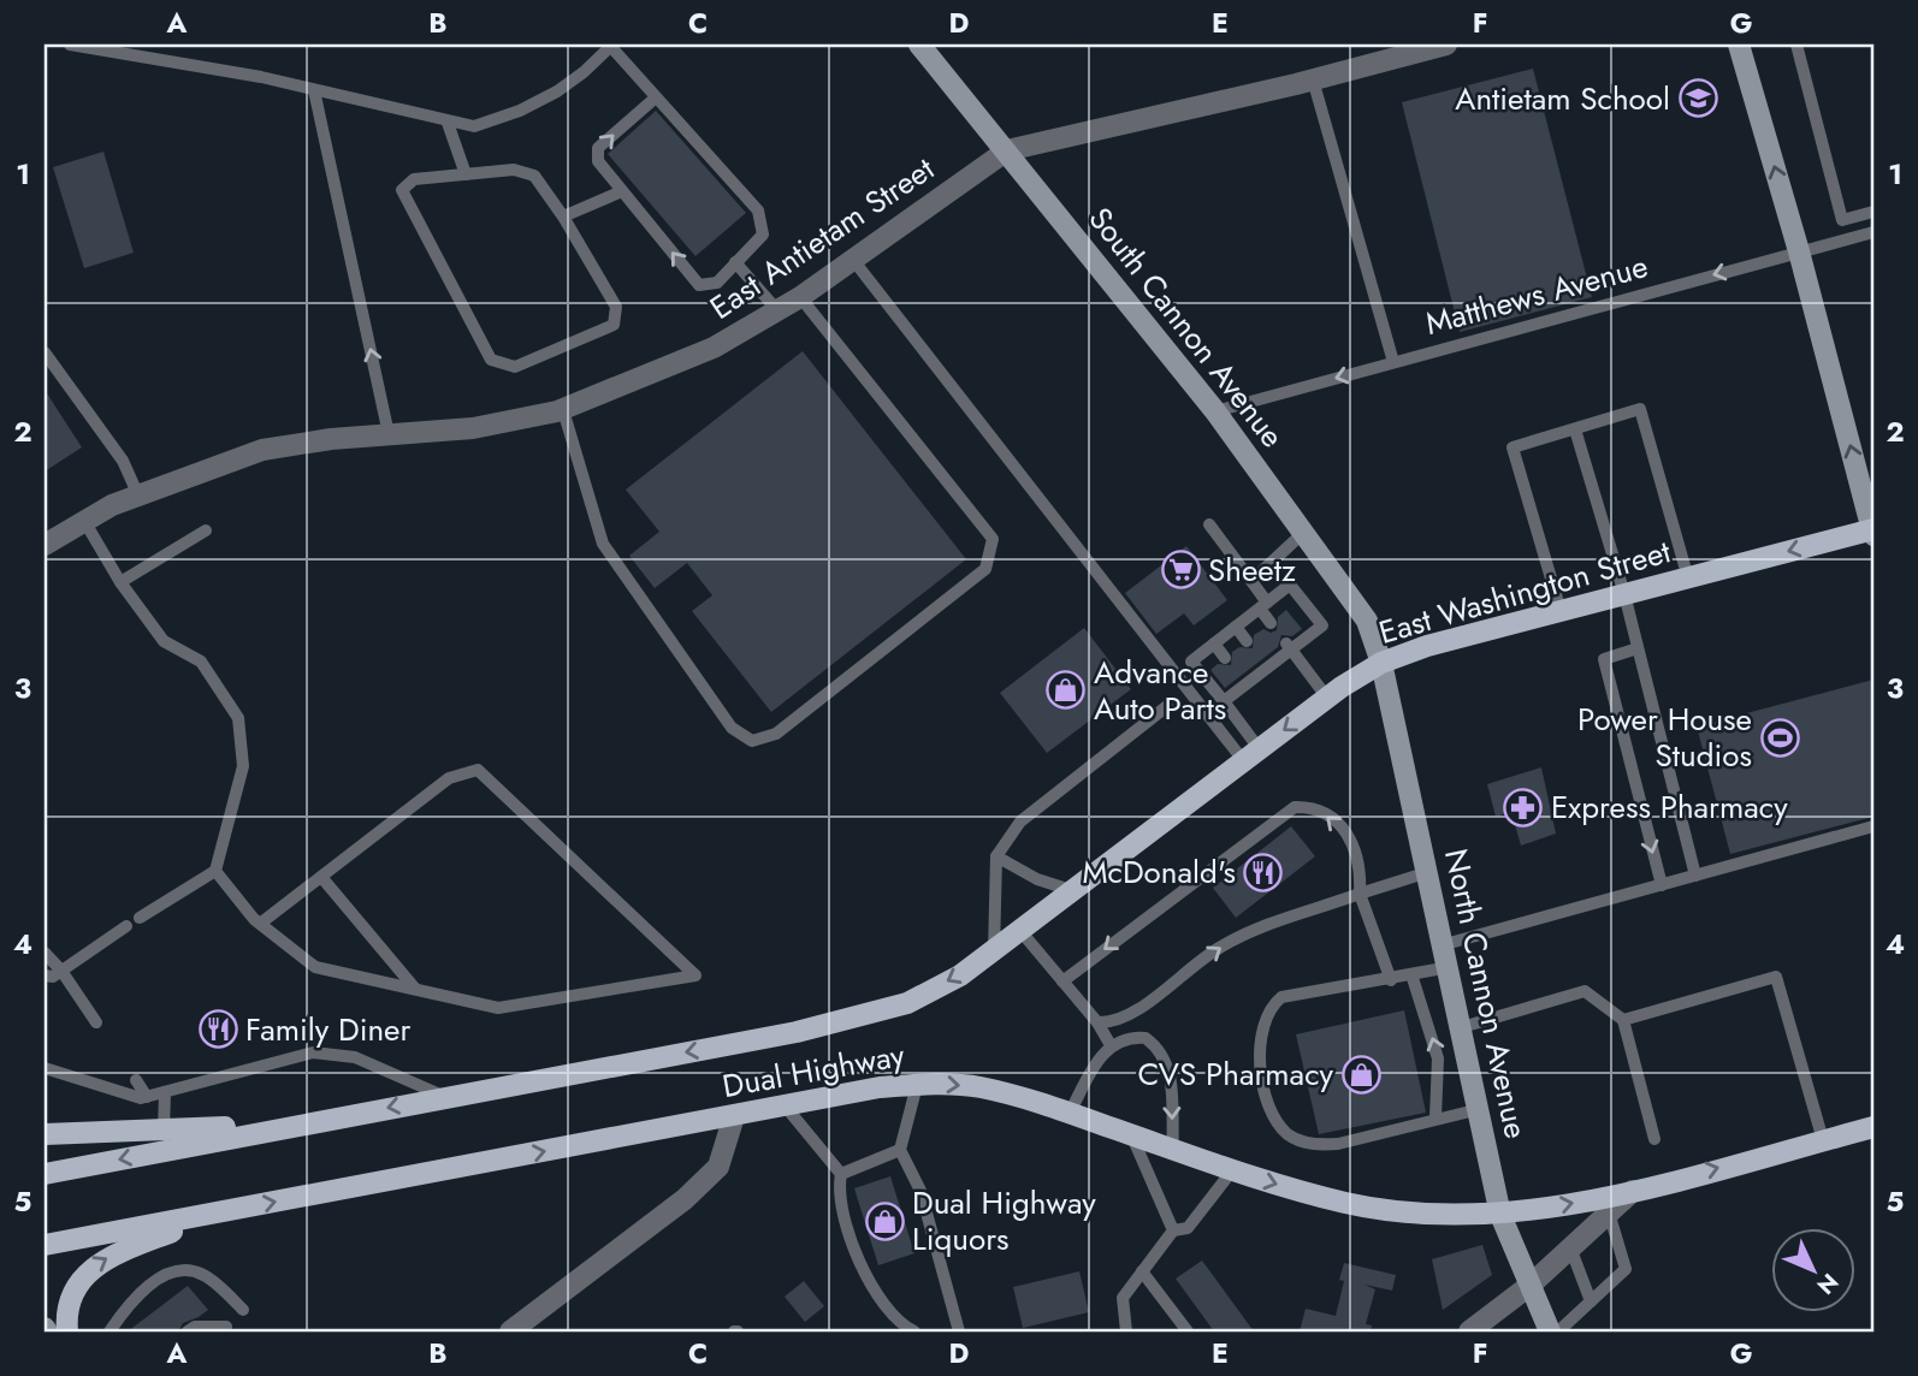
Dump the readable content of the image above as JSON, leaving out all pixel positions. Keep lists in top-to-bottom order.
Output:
{
  "streets": {
    "main road": ["East Washington Street", "Dual Highway"],
    "street": ["East Antietam Street", "South Cannon Avenue", "North Cannon Avenue"],
    "lane": ["Matthews Avenue"]
  },
  "crossings": [
    ["East Antietam Street", "South Cannon Avenue"],
    ["Matthews Avenue", "South Cannon Avenue"],
    ["South Cannon Avenue", "East Washington Street"],
    ["South Cannon Avenue", "North Cannon Avenue"],
    ["East Washington Street", "North Cannon Avenue"],
    ["East Washington Street", "Dual Highway"],
    ["North Cannon Avenue", "Dual Highway"]
  ],
  "one_way": ["Matthews Avenue"],
  "places": {
    "school or university": ["Antietam School"],
    "supermarket": ["Sheetz"],
    "shop": ["Advance Auto Parts", "CVS Pharmacy", "Dual Highway Liquors"],
    "sports": ["Power House Studios"],
    "pharmacy": ["Express Pharmacy"],
    "restaurant": ["McDonald's", "Family Diner"]
  },
  "north": "bottom right",
  "grid": {
    "columns": [
      "A",
      "B",
      "C",
      "D",
      "E",
      "F",
      "G"
    ],
    "rows": [
      "1",
      "2",
      "3",
      "4",
      "5"
    ]
  }
}
